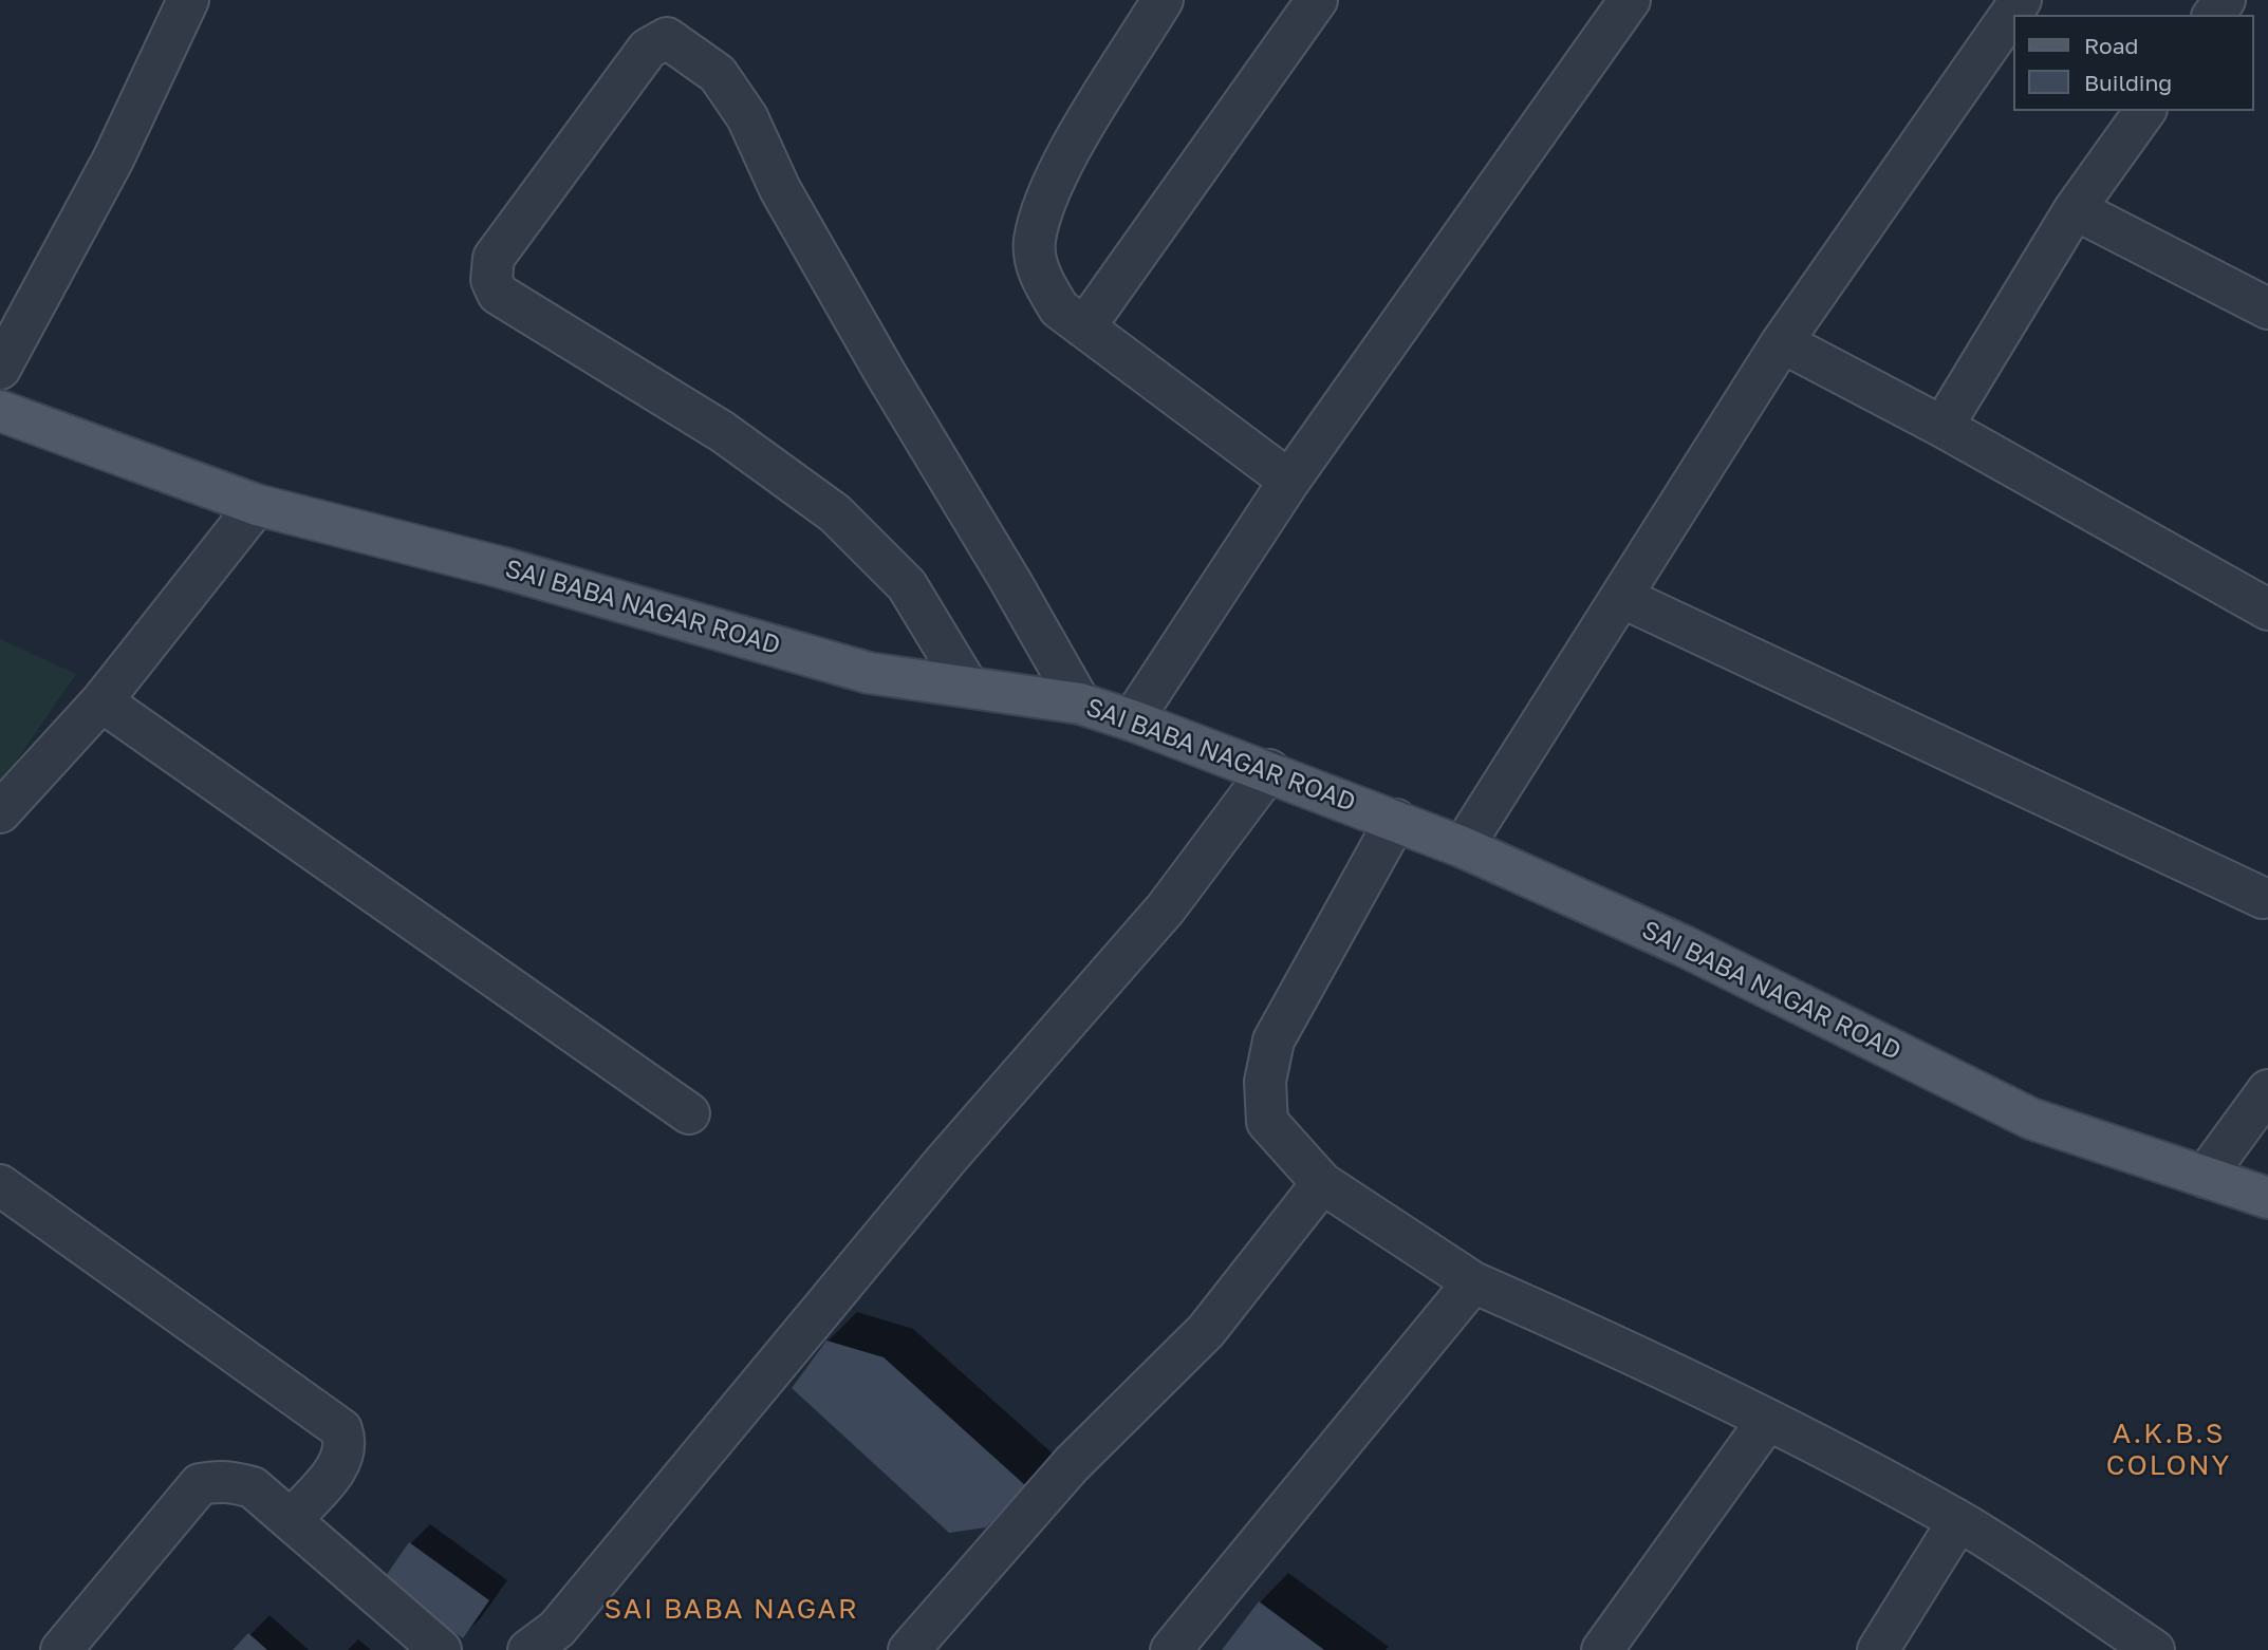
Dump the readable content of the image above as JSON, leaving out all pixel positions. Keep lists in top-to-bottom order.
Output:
{
  "streets": {
    "main road": ["SAI BABA NAGAR ROAD"]
  },
  "districts": ["A.K.B.S COLONY", "SAI BABA NAGAR"],
  "legend": ["Road", "Building"]
}
